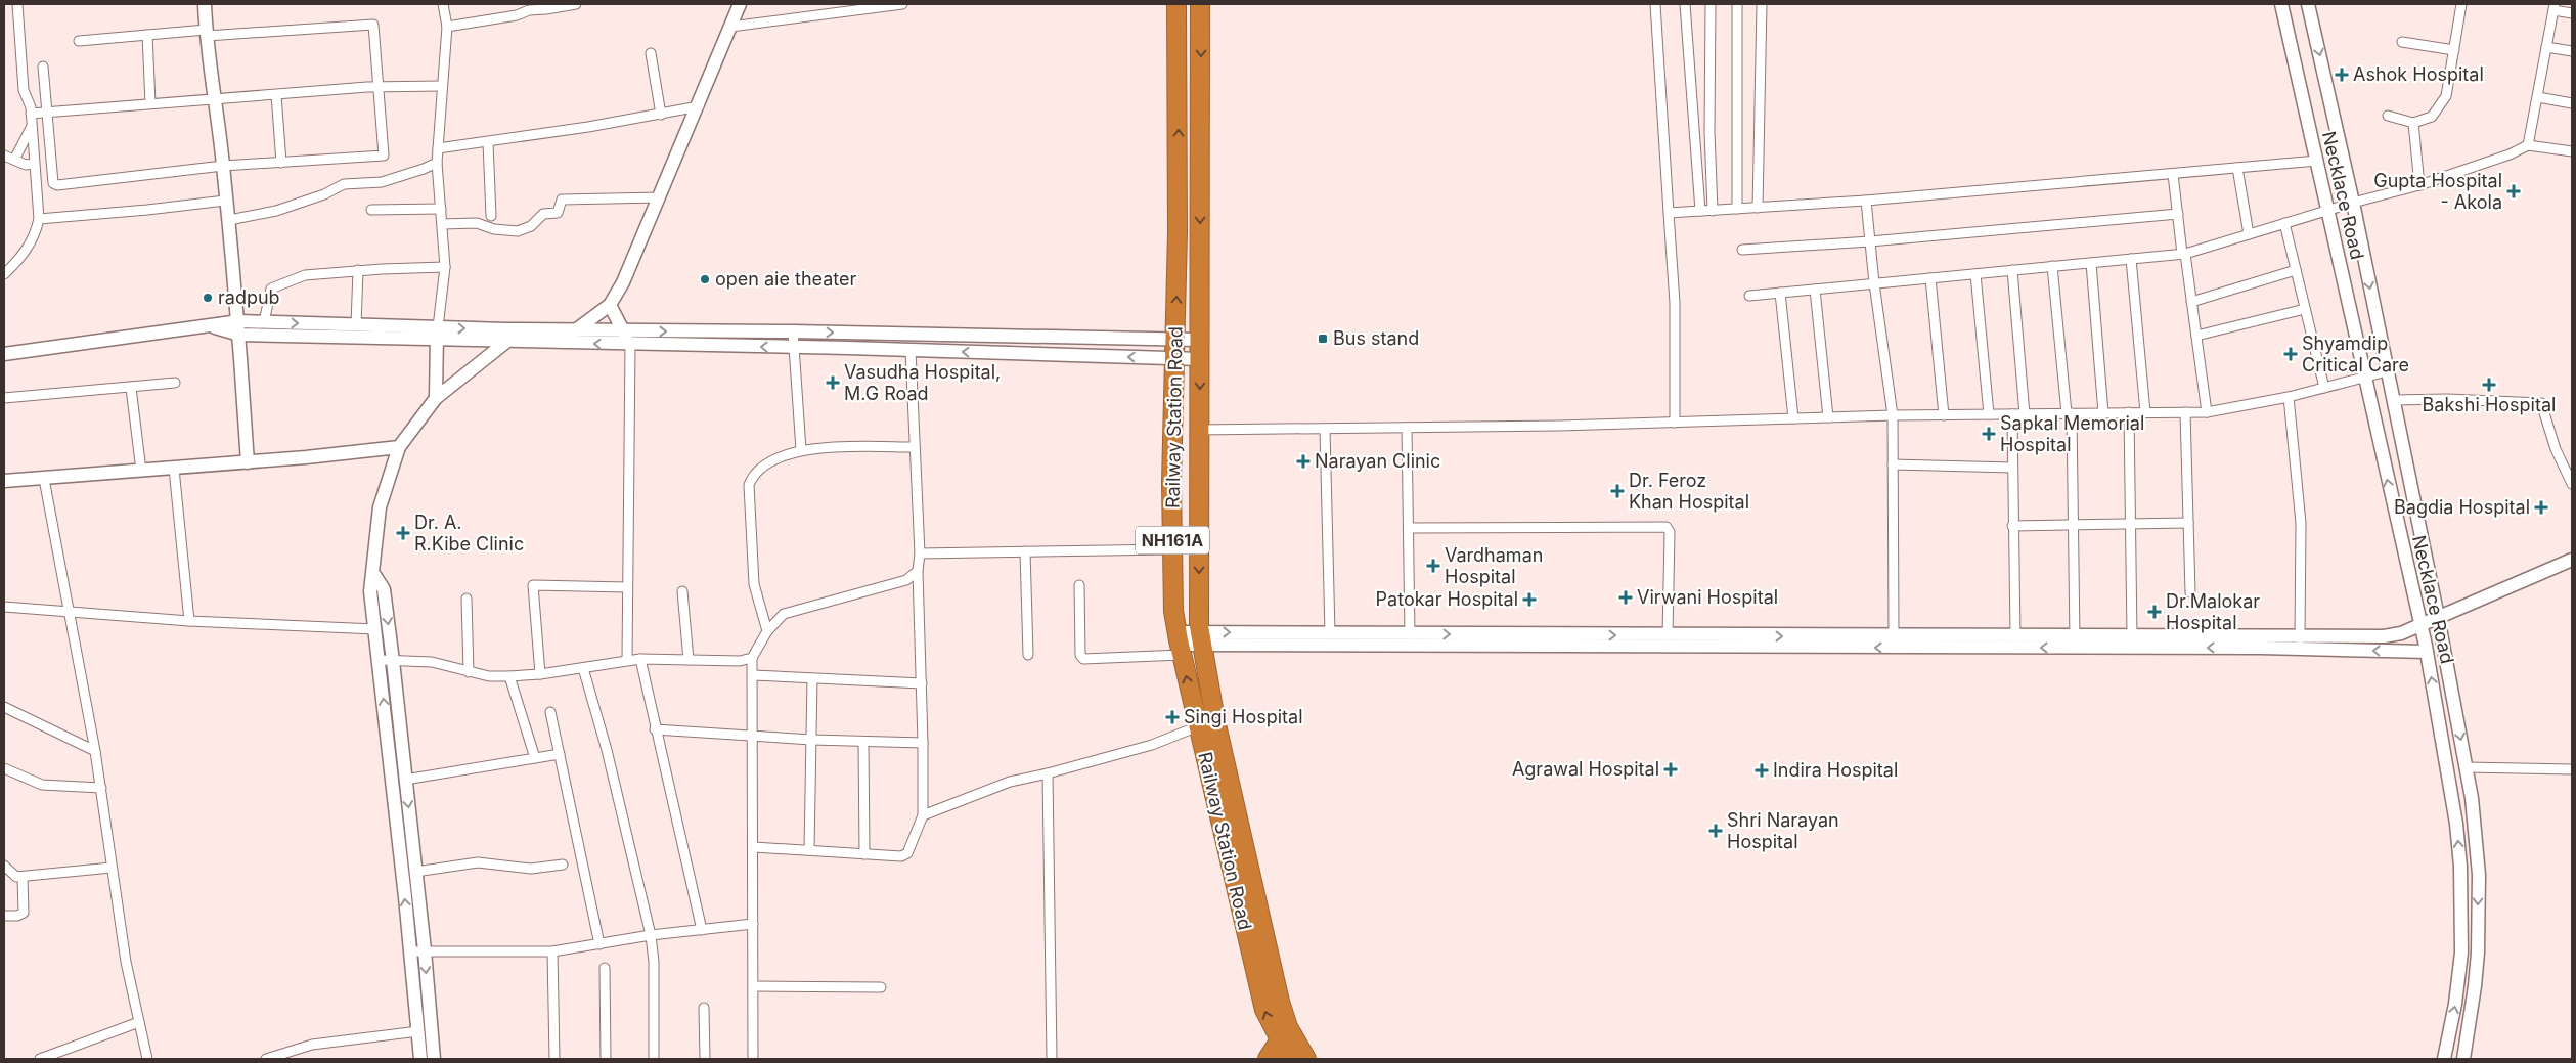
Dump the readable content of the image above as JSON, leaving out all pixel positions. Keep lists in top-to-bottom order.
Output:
{
  "streets": {
    "highway": ["Railway Station Road", "NH161A"],
    "main road": ["Necklace Road"]
  },
  "places": {
    "health": [
      "Ashok Hospital",
      "Gupta Hospital - Akola",
      "Shyamdip Critical Care",
      "Vasudha Hospital, M.G Road",
      "Bakshi Hospital",
      "Sapkal Memorial Hospital",
      "Narayan Clinic",
      "Dr. Feroz Khan Hospital",
      "Bagdia Hospital",
      "Dr. A. R.Kibe Clinic",
      "Vardhaman Hospital",
      "Virwani Hospital",
      "Patokar Hospital",
      "Dr.Malokar Hospital",
      "Singi Hospital",
      "Agrawal Hospital",
      "Indira Hospital",
      "Shri Narayan Hospital"
    ],
    "other": ["open aie theater", "radpub"],
    "transit": ["Bus stand"]
  }
}
